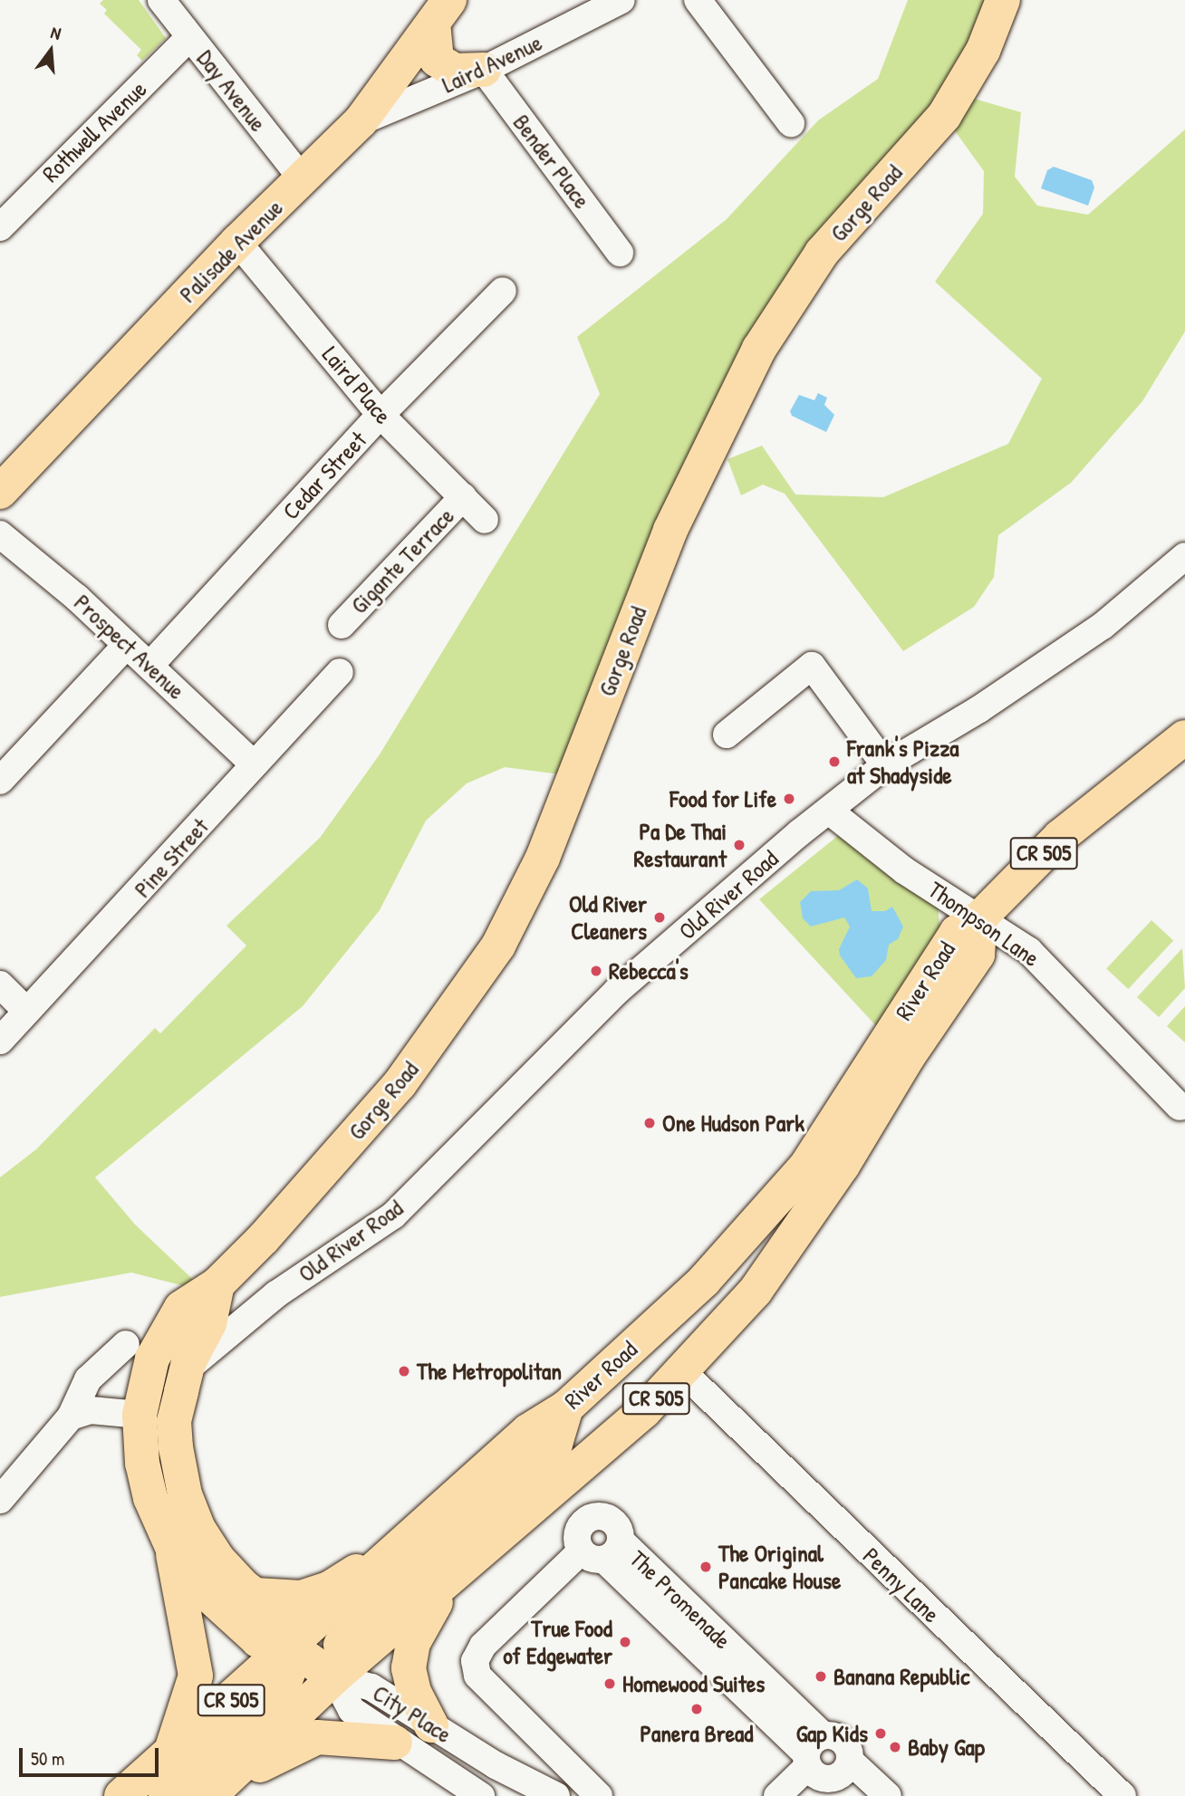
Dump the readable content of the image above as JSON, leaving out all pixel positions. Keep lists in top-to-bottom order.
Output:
{
  "streets": {
    "main road": [
      "Gorge Road",
      "Palisade Avenue",
      "CR 505",
      "River Road"
    ],
    "street": [
      "Laird Avenue",
      "Day Avenue",
      "Rothwell Avenue",
      "Bender Place",
      "Laird Place",
      "Cedar Street",
      "Gigante Terrace",
      "Prospect Avenue",
      "Pine Street",
      "Old River Road",
      "Thompson Lane",
      "Penny Lane",
      "The Promenade",
      "City Place"
    ]
  },
  "crossings": [
    ["Laird Avenue", "Bender Place"],
    ["Laird Avenue", "Palisade Avenue"],
    ["Day Avenue", "Rothwell Avenue"],
    ["Day Avenue", "Palisade Avenue"],
    ["Gorge Road", "River Road"],
    ["Gorge Road", "City Place"],
    ["Palisade Avenue", "Laird Place"],
    ["Laird Place", "Cedar Street"],
    ["Laird Place", "Gigante Terrace"],
    ["Cedar Street", "Prospect Avenue"],
    ["Prospect Avenue", "Pine Street"],
    ["Old River Road", "Thompson Lane"],
    ["Thompson Lane", "River Road"],
    ["River Road", "Penny Lane"],
    ["River Road", "City Place"]
  ],
  "places": [
    "Frank's Pizza at Shadyside",
    "Food for Life",
    "Pa De Thai Restaurant",
    "Old River Cleaners",
    "Rebecca's",
    "One Hudson Park",
    "The Metropolitan",
    "The Original Pancake House",
    "True Food of Edgewater",
    "Banana Republic",
    "Homewood Suites",
    "Panera Bread",
    "Gap Kids",
    "Baby Gap"
  ],
  "scale_bar": "50 m",
  "north": "top"
}
